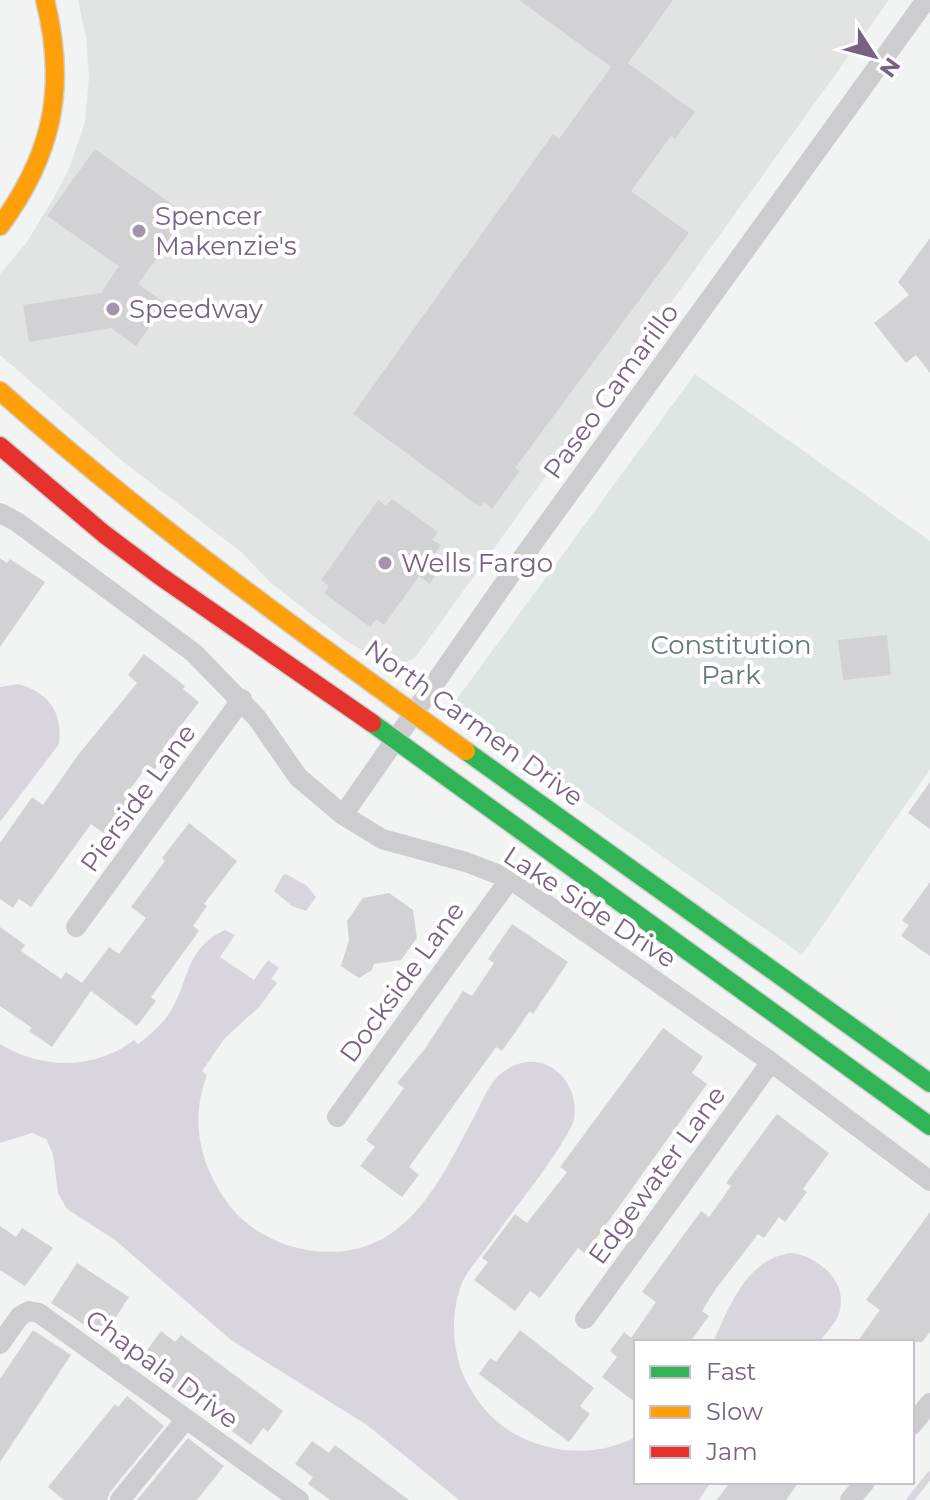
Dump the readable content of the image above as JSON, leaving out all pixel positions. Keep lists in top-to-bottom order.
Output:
{
  "streets": {
    "main road": ["North Carmen Drive"],
    "street": [
      "Paseo Camarillo",
      "Pierside Lane",
      "Lake Side Drive",
      "Dockside Lane",
      "Edgewater Lane",
      "Chapala Drive"
    ]
  },
  "crossings": [
    ["Paseo Camarillo", "North Carmen Drive"],
    ["Paseo Camarillo", "Lake Side Drive"],
    ["Pierside Lane", "Lake Side Drive"],
    ["Lake Side Drive", "Dockside Lane"],
    ["Lake Side Drive", "Edgewater Lane"]
  ],
  "parks": ["Constitution Park"],
  "places": ["Spencer Makenzie's", "Speedway", "Wells Fargo"],
  "legend": ["Fast", "Slow", "Jam"],
  "north": "bottom right"
}
